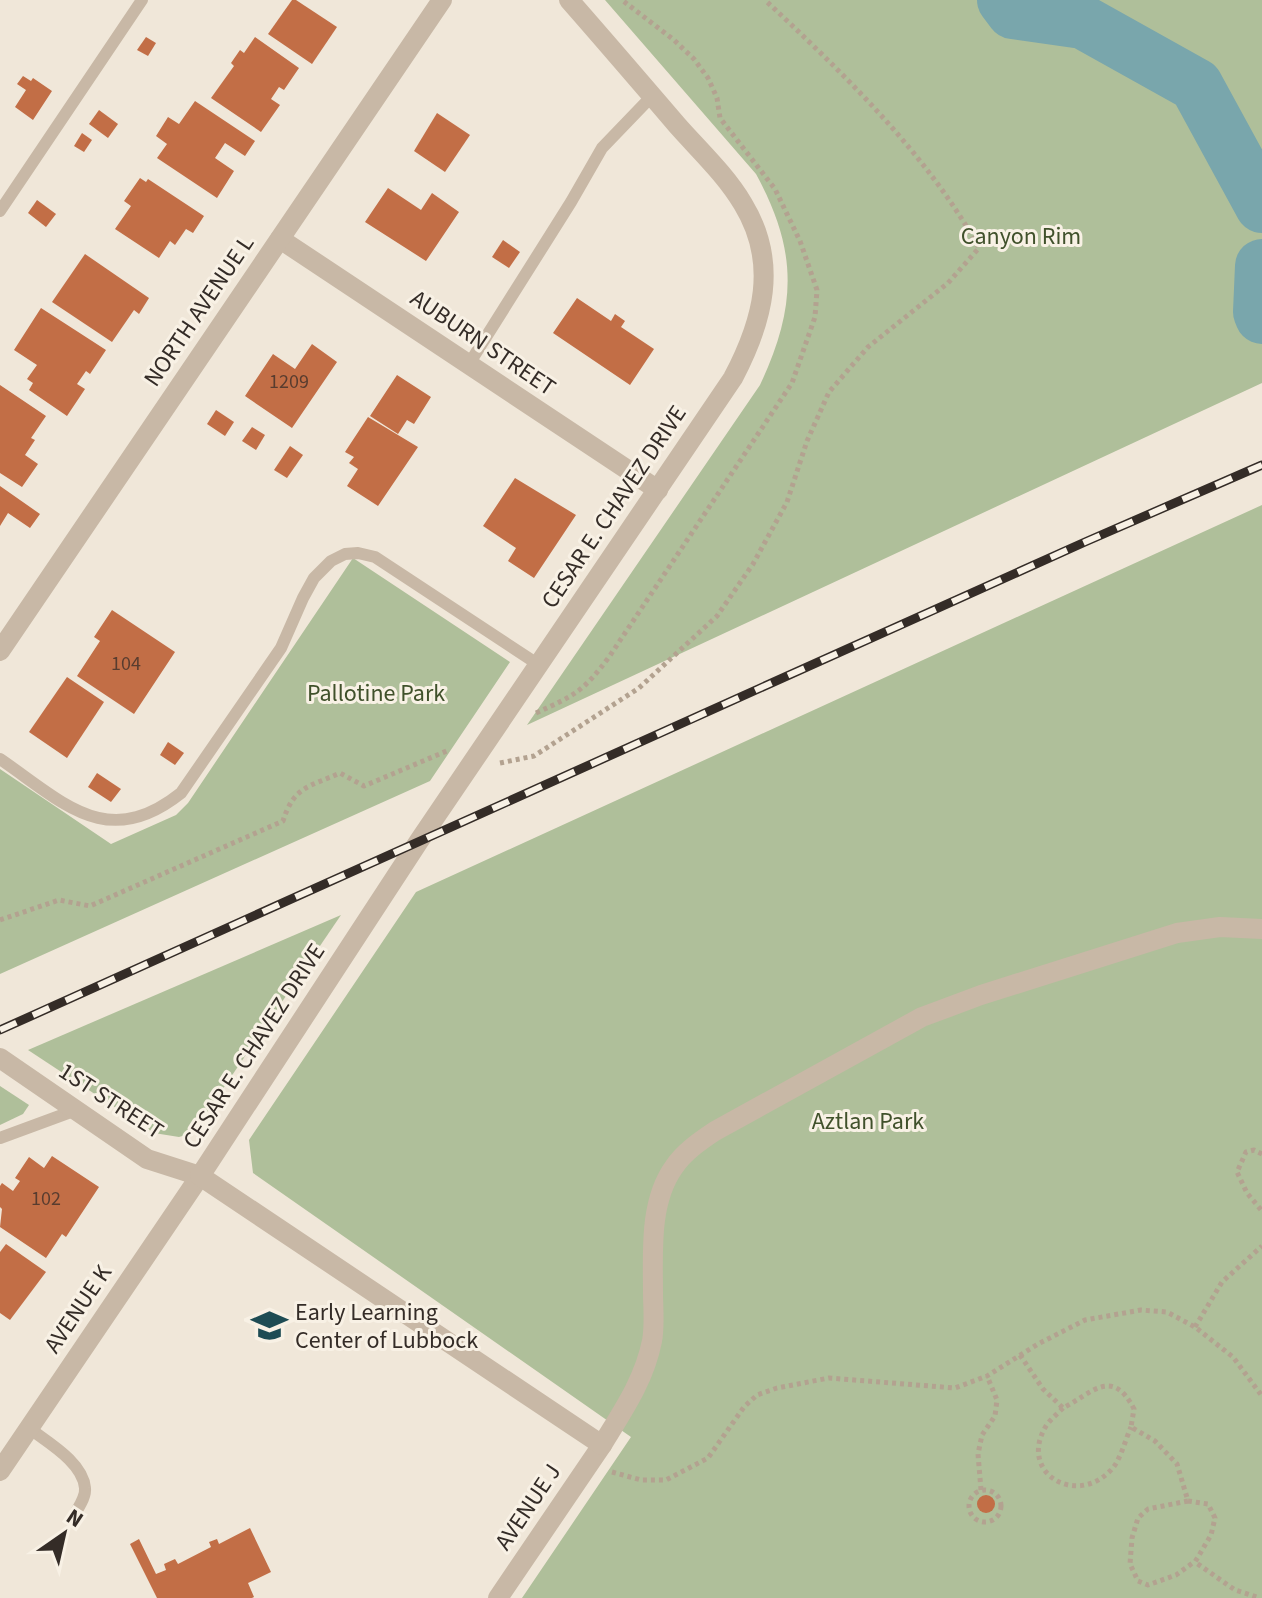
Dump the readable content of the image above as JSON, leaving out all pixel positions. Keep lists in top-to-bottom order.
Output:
{
  "streets": {
    "street": [
      "NORTH AVENUE L",
      "AUBURN STREET",
      "CESAR E. CHAVEZ DRIVE",
      "1ST STREET",
      "AVENUE K",
      "AVENUE J"
    ]
  },
  "crossings": [
    ["NORTH AVENUE L", "AUBURN STREET"],
    ["AUBURN STREET", "CESAR E. CHAVEZ DRIVE"],
    ["CESAR E. CHAVEZ DRIVE", "1ST STREET"],
    ["CESAR E. CHAVEZ DRIVE", "AVENUE K"],
    ["CESAR E. CHAVEZ DRIVE", "AVENUE J"],
    ["1ST STREET", "AVENUE K"]
  ],
  "parks": ["Canyon Rim", "Pallotine Park", "Aztlan Park"],
  "places": {
    "school or university": ["Early Learning Center of Lubbock"]
  },
  "house_numbers": ["1209", "104", "102"],
  "north": "top right"
}
